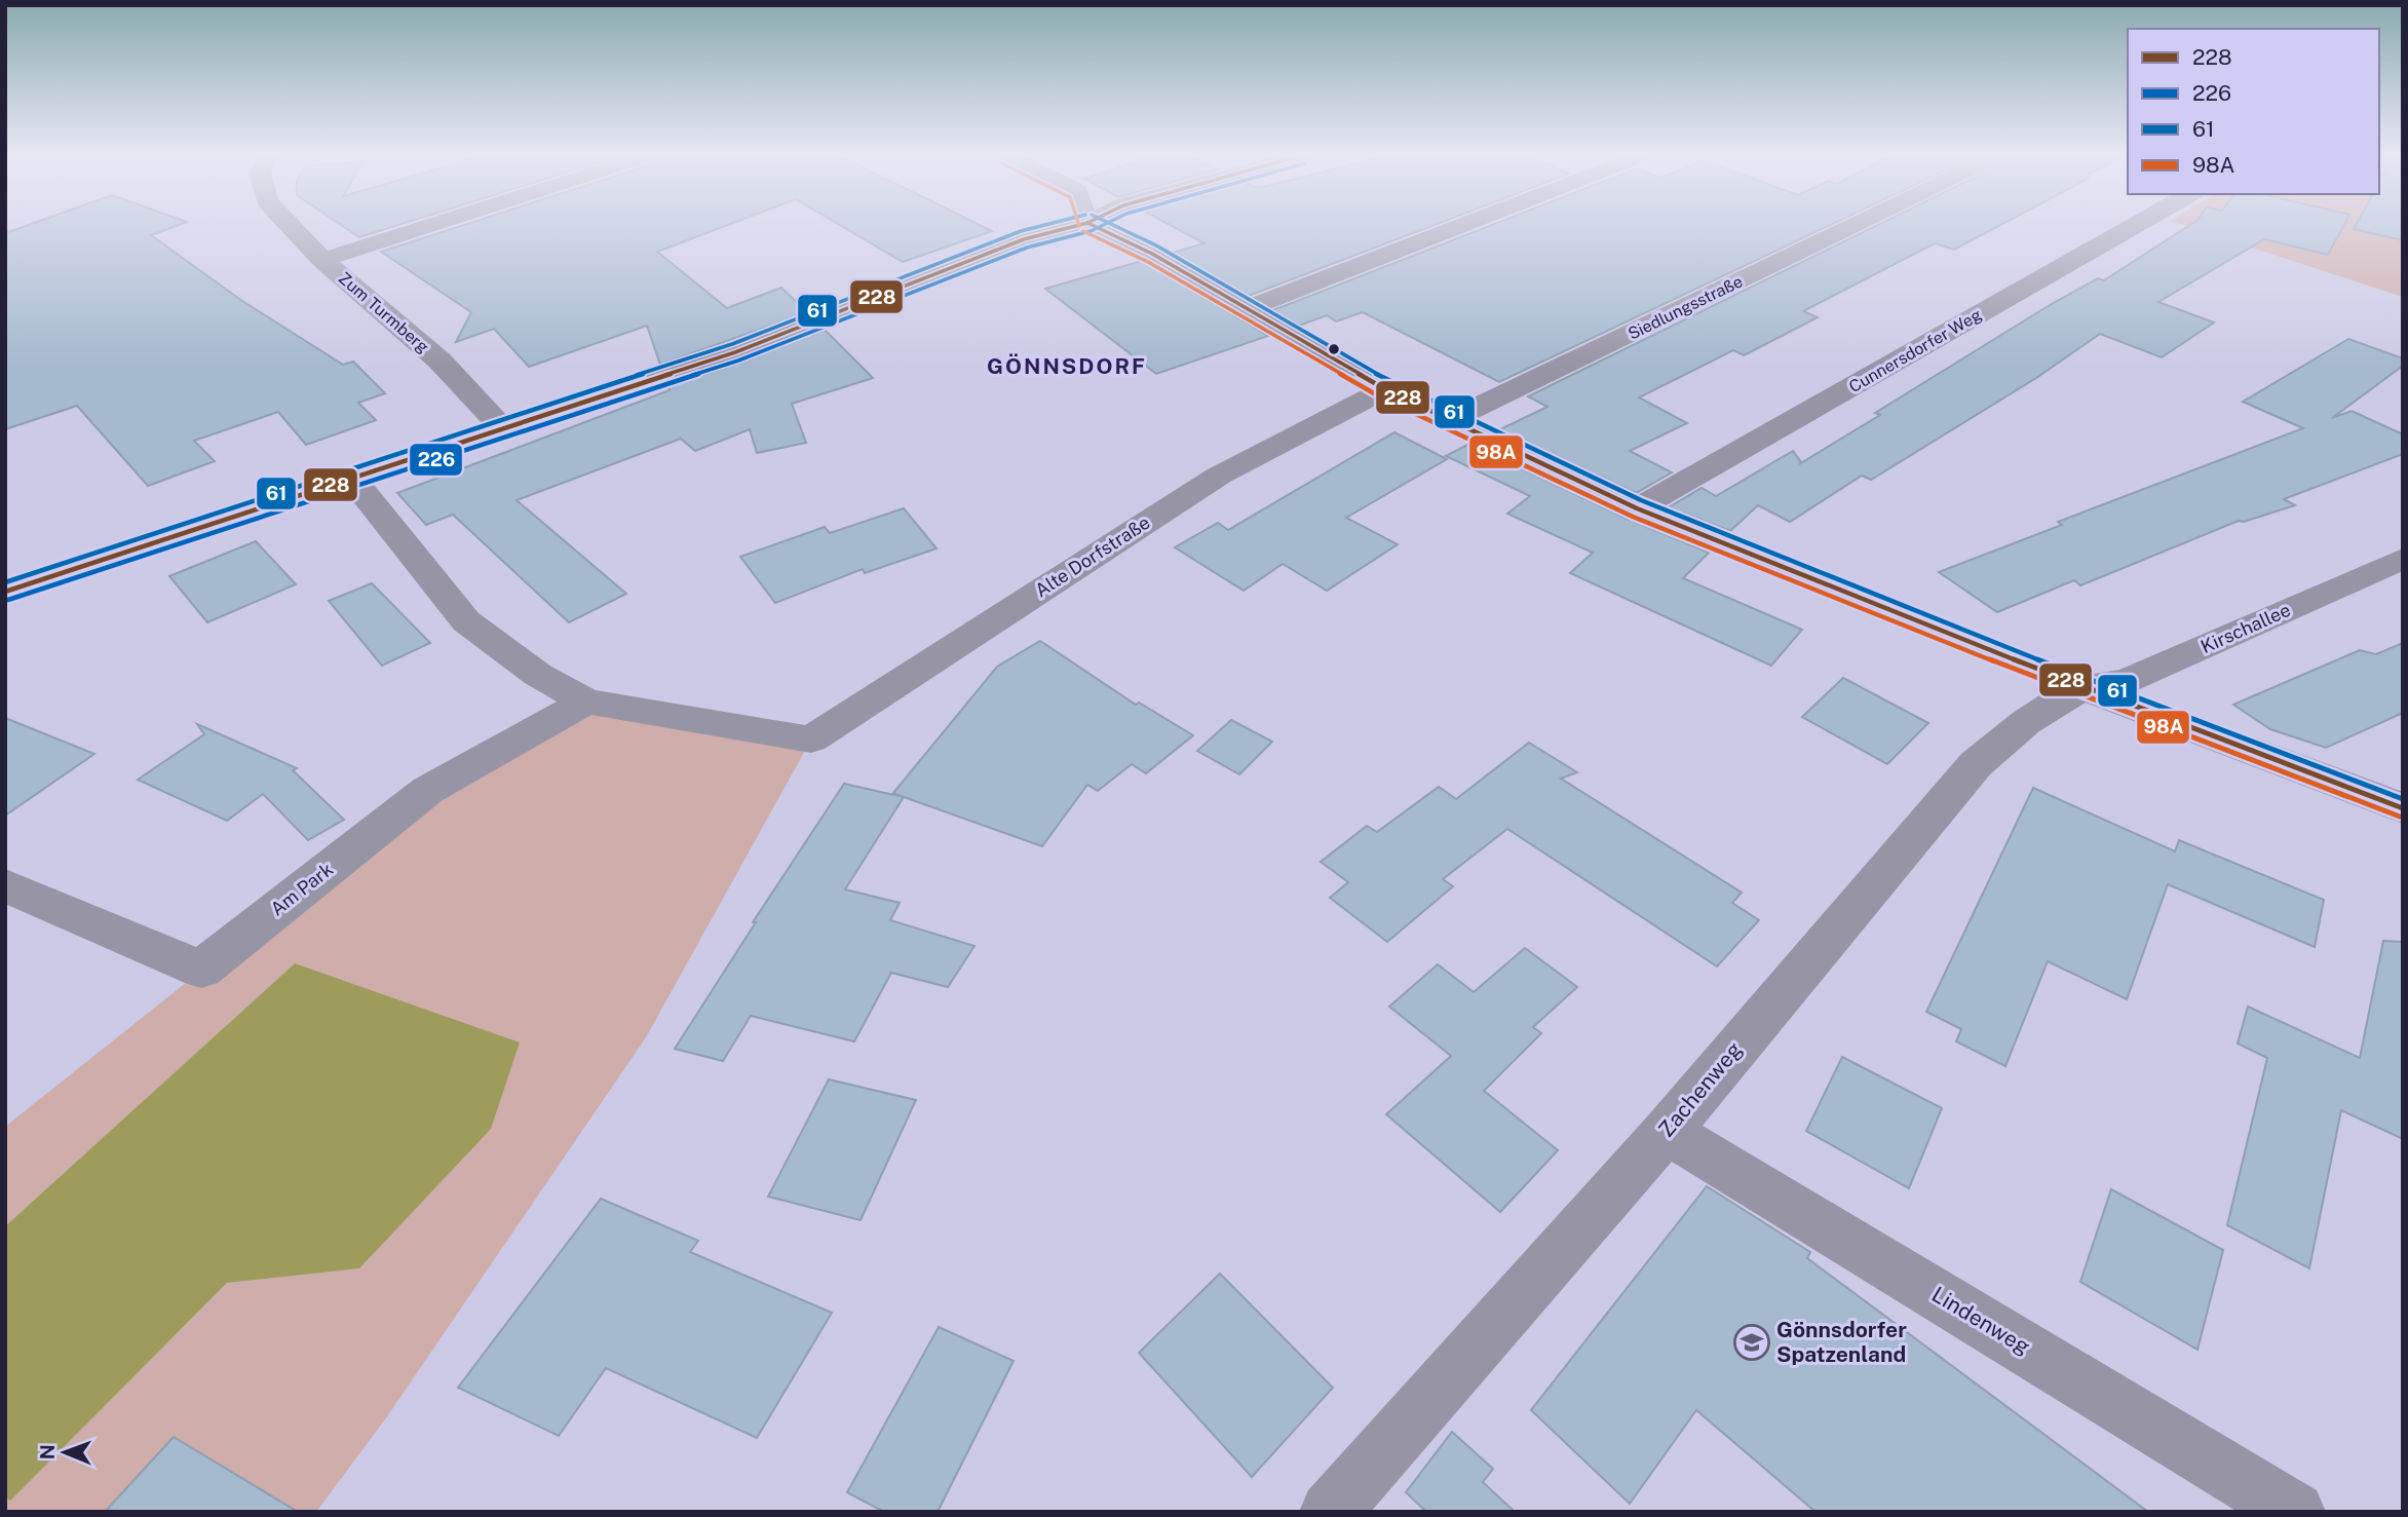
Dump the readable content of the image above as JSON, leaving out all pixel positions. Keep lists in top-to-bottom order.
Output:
{
  "streets": {
    "street": [
      "Siedlungsstraße",
      "Zum Turmberg",
      "Cunnersdorfer Weg",
      "Alte Dorfstraße",
      "Kirschallee",
      "Am Park",
      "Zachenweg",
      "Lindenweg"
    ]
  },
  "crossings": [
    ["Alte Dorfstraße", "Am Park"],
    ["Kirschallee", "Zachenweg"],
    ["Zachenweg", "Lindenweg"]
  ],
  "districts": ["GÖNNSDORF"],
  "places": {
    "school or university": ["Gönnsdorfer Spatzenland"]
  },
  "lines": [
    "transit line 228",
    "transit line 226",
    "transit line 61",
    "transit line 98A"
  ],
  "legend": [
    "228",
    "226",
    "61",
    "98A"
  ],
  "north": "left"
}
